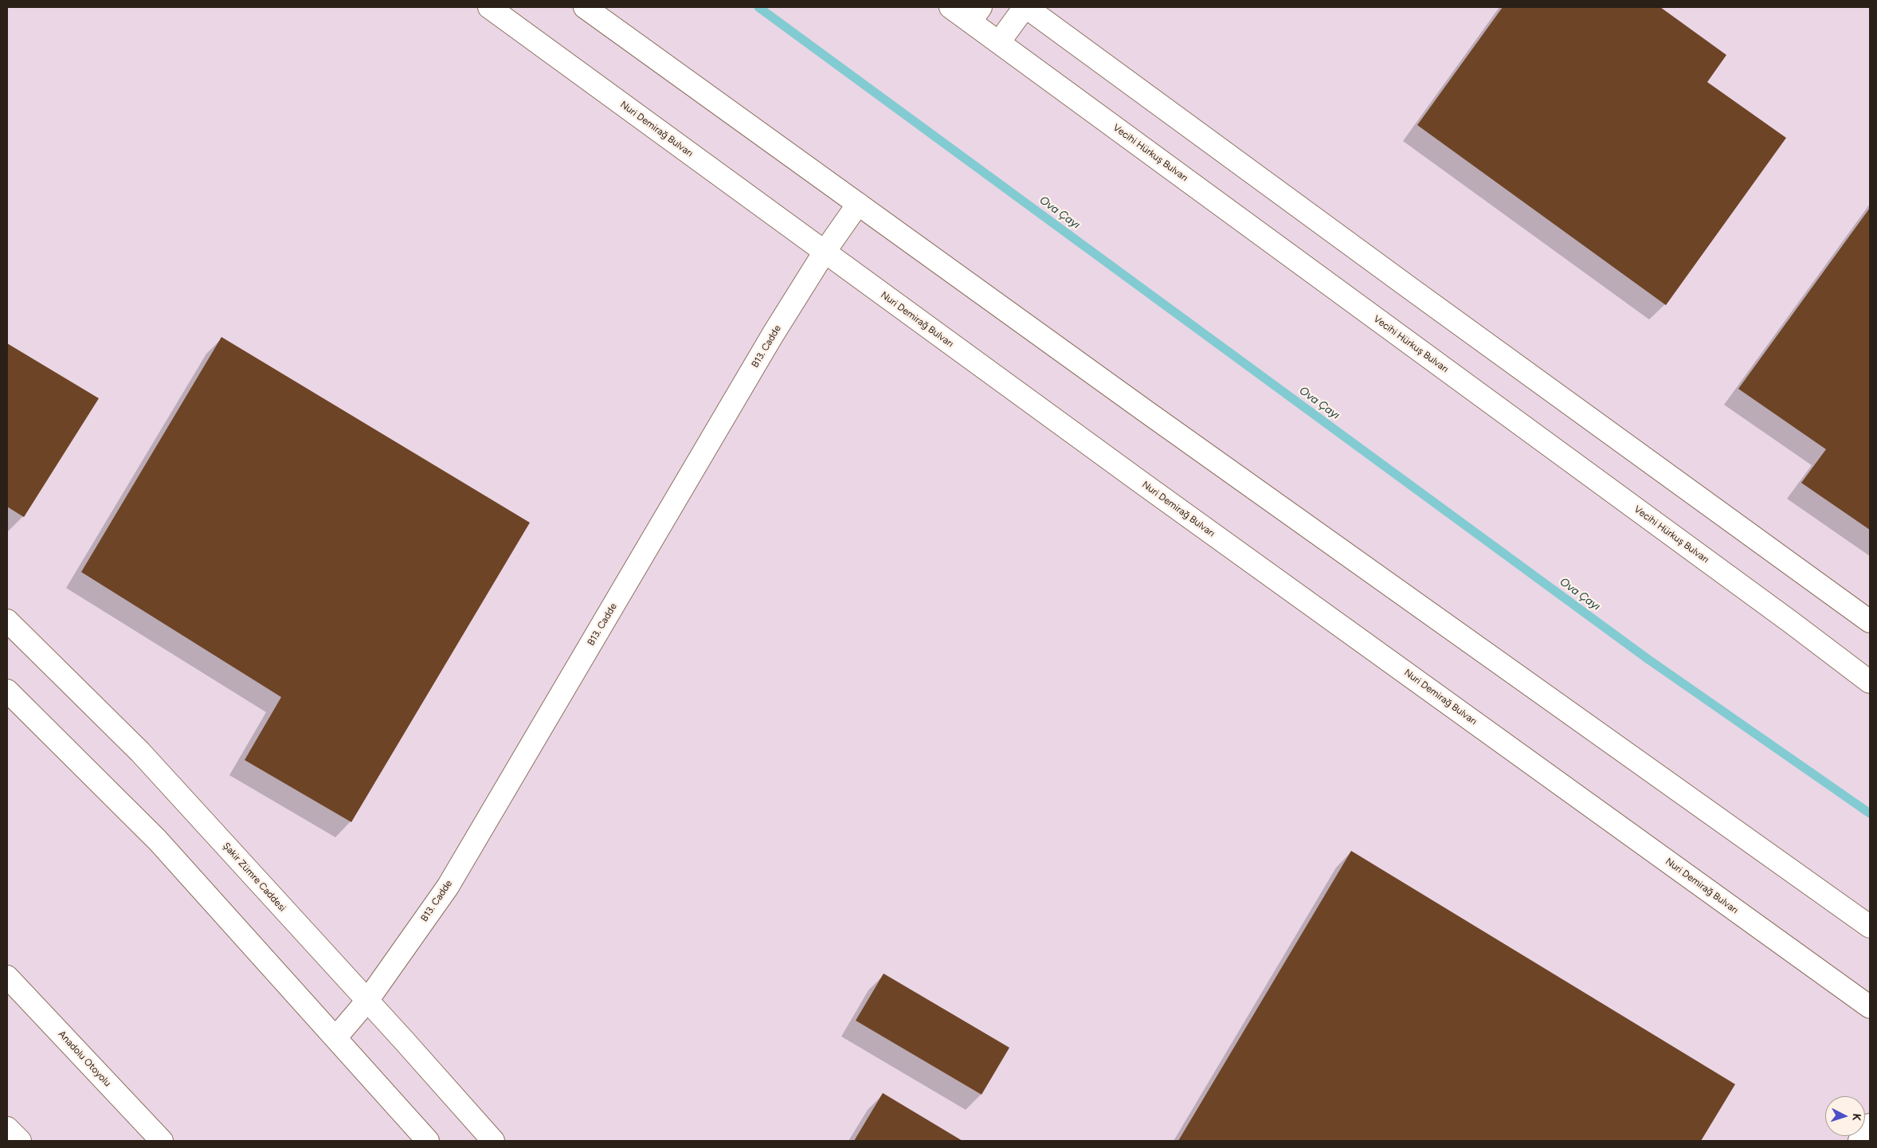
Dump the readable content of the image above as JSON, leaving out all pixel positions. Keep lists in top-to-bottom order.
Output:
{
  "streets": {
    "main road": [
      "Nuri Demirağ Bulvarı",
      "Vecihi Hürkuş Bulvarı",
      "B13. Cadde",
      "Şakir Zümre Caddesi",
      "Anadolu Otoyolu"
    ]
  },
  "crossings": [
    ["Nuri Demirağ Bulvarı", "B13. Cadde"],
    ["B13. Cadde", "Şakir Zümre Caddesi"]
  ],
  "water": ["Ova Çayı"],
  "north": "right"
}
